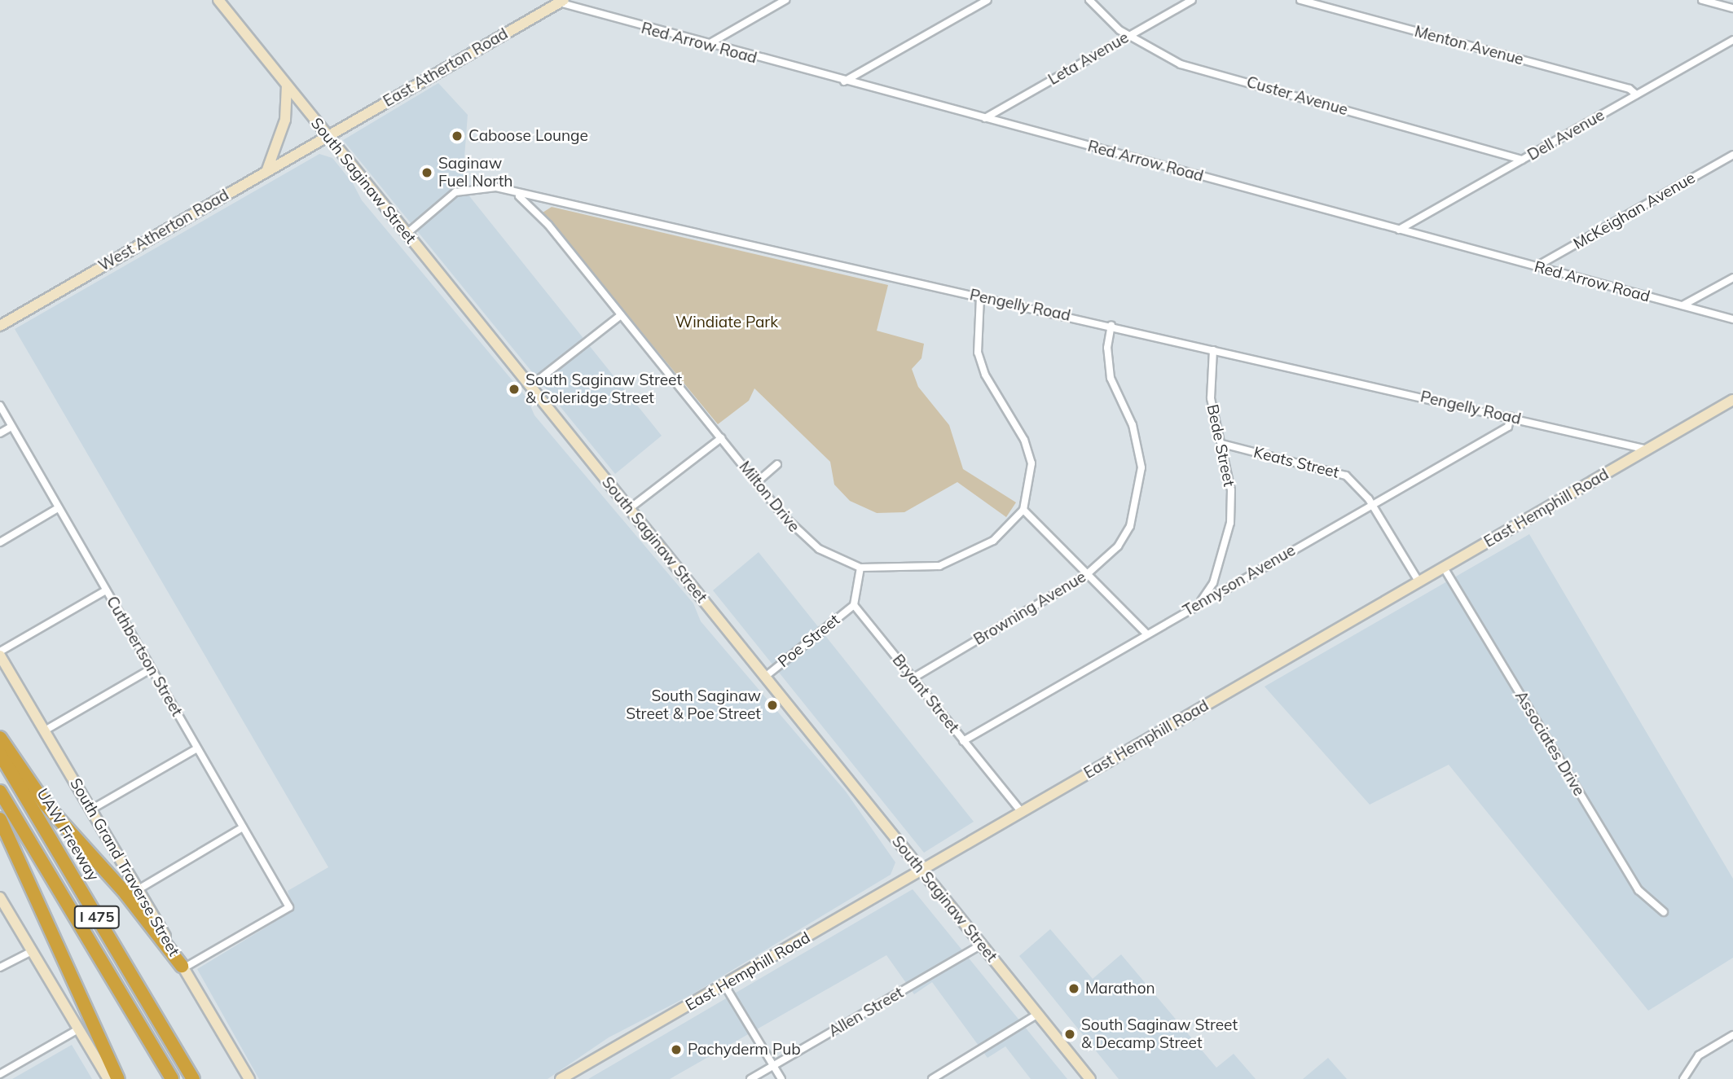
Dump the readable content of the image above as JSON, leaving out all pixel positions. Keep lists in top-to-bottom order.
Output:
{
  "streets": {
    "highway": ["UAW Freeway", "I 475"],
    "main road": [
      "East Atherton Road",
      "South Saginaw Street",
      "West Atherton Road",
      "East Hemphill Road",
      "South Grand Traverse Street"
    ],
    "street": [
      "Red Arrow Road",
      "Menton Avenue",
      "Leta Avenue",
      "Custer Avenue",
      "Dell Avenue",
      "McKeighan Avenue",
      "Pengelly Road",
      "Bede Street",
      "Keats Street",
      "Milton Drive",
      "Tennyson Avenue",
      "Browning Avenue",
      "Poe Street",
      "Cuthbertson Street",
      "Bryant Street",
      "Associates Drive",
      "Allen Street"
    ]
  },
  "crossings": [
    ["Red Arrow Road", "Leta Avenue"],
    ["Red Arrow Road", "East Atherton Road"],
    ["Red Arrow Road", "Dell Avenue"],
    ["Red Arrow Road", "McKeighan Avenue"],
    ["Menton Avenue", "Dell Avenue"],
    ["Leta Avenue", "Custer Avenue"],
    ["East Atherton Road", "South Saginaw Street"],
    ["East Atherton Road", "West Atherton Road"],
    ["Custer Avenue", "Dell Avenue"],
    ["South Saginaw Street", "West Atherton Road"],
    ["South Saginaw Street", "Pengelly Road"],
    ["South Saginaw Street", "East Hemphill Road"],
    ["South Saginaw Street", "Poe Street"],
    ["South Saginaw Street", "Allen Street"],
    ["Pengelly Road", "Bede Street"],
    ["Pengelly Road", "Milton Drive"],
    ["Pengelly Road", "East Hemphill Road"],
    ["Pengelly Road", "Tennyson Avenue"],
    ["Pengelly Road", "Browning Avenue"],
    ["Bede Street", "Keats Street"],
    ["Bede Street", "Tennyson Avenue"],
    ["Keats Street", "East Hemphill Road"],
    ["Keats Street", "Tennyson Avenue"],
    ["East Hemphill Road", "Bryant Street"],
    ["East Hemphill Road", "Associates Drive"],
    ["Tennyson Avenue", "Bryant Street"],
    ["Browning Avenue", "Bryant Street"],
    ["Poe Street", "Bryant Street"],
    ["Cuthbertson Street", "South Grand Traverse Street"]
  ],
  "parks": ["Windiate Park"],
  "places": [
    "Caboose Lounge",
    "Saginaw Fuel North",
    "South Saginaw Street & Coleridge Street",
    "South Saginaw Street & Poe Street",
    "Marathon",
    "South Saginaw Street & Decamp Street",
    "Pachyderm Pub"
  ]
}
